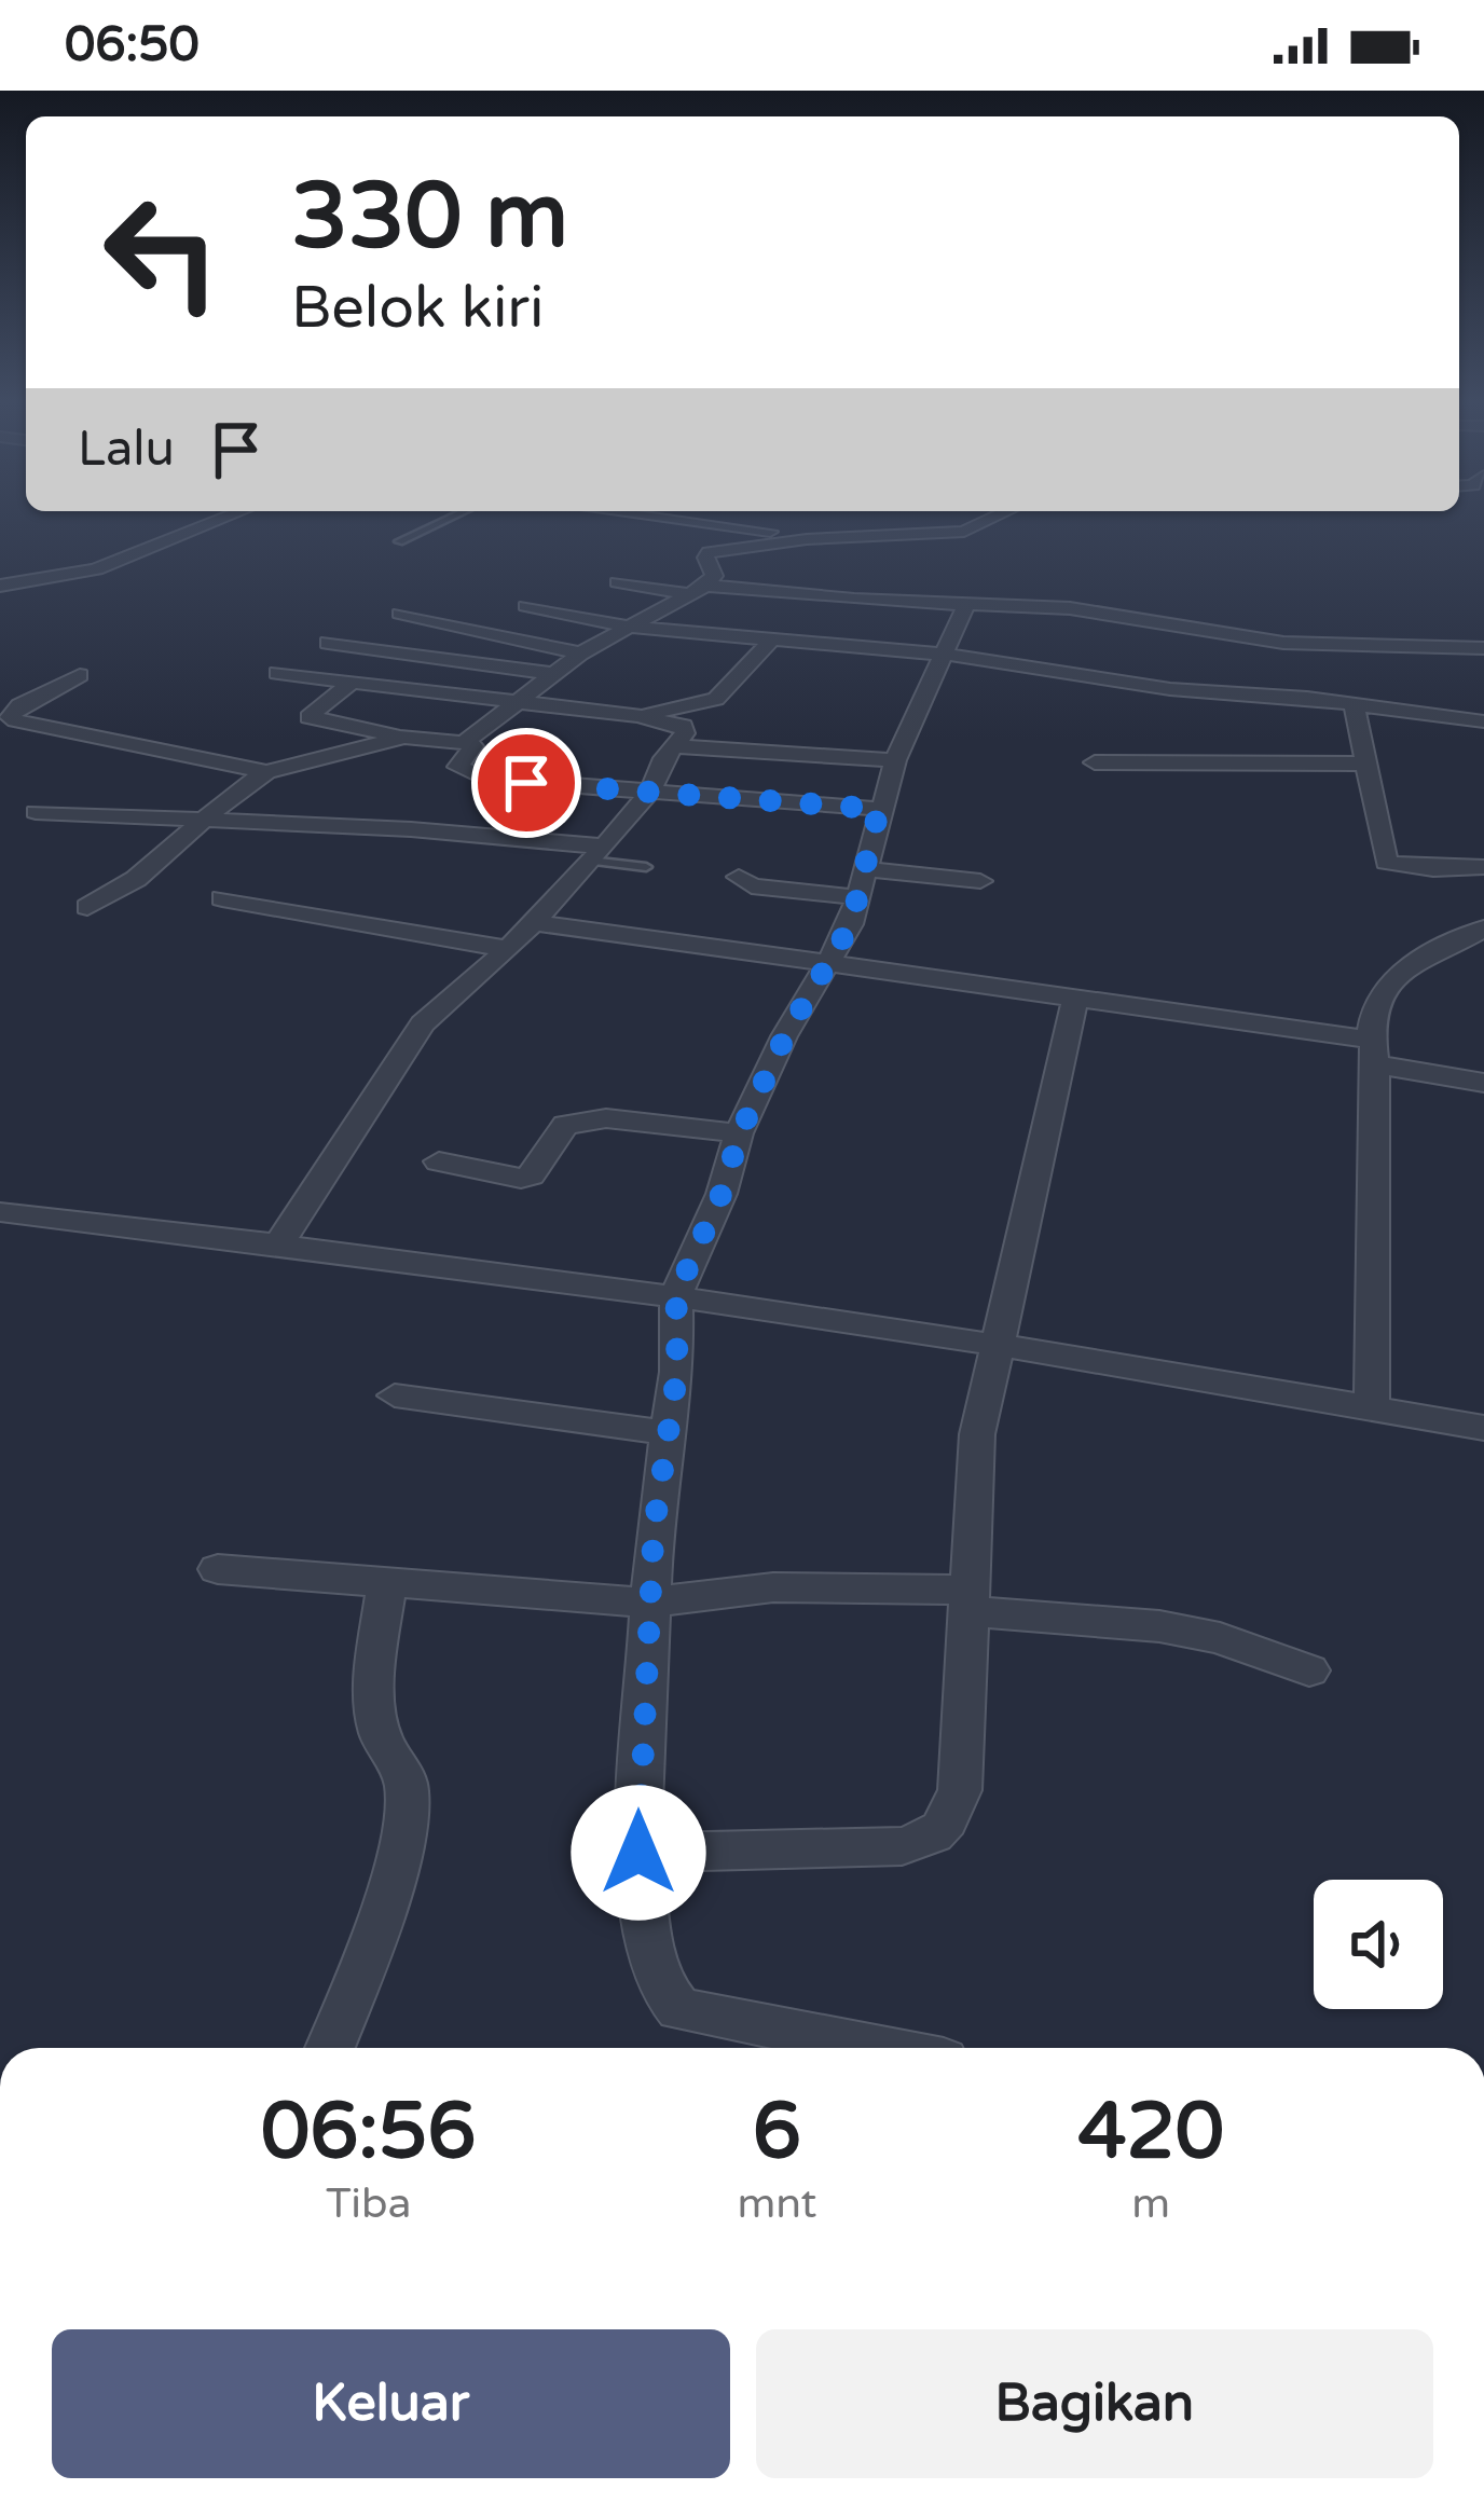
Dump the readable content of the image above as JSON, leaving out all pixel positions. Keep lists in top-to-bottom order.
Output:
{
  "page": {
    "status": "06:50",
    "turn": ["330 m", "Belok kiri"],
    "then": "Lalu",
    "eta": [
      "06:56",
      "Tiba",
      "6",
      "mnt",
      "420",
      "m"
    ],
    "buttons": ["Keluar", "Bagikan"]
  }
}
